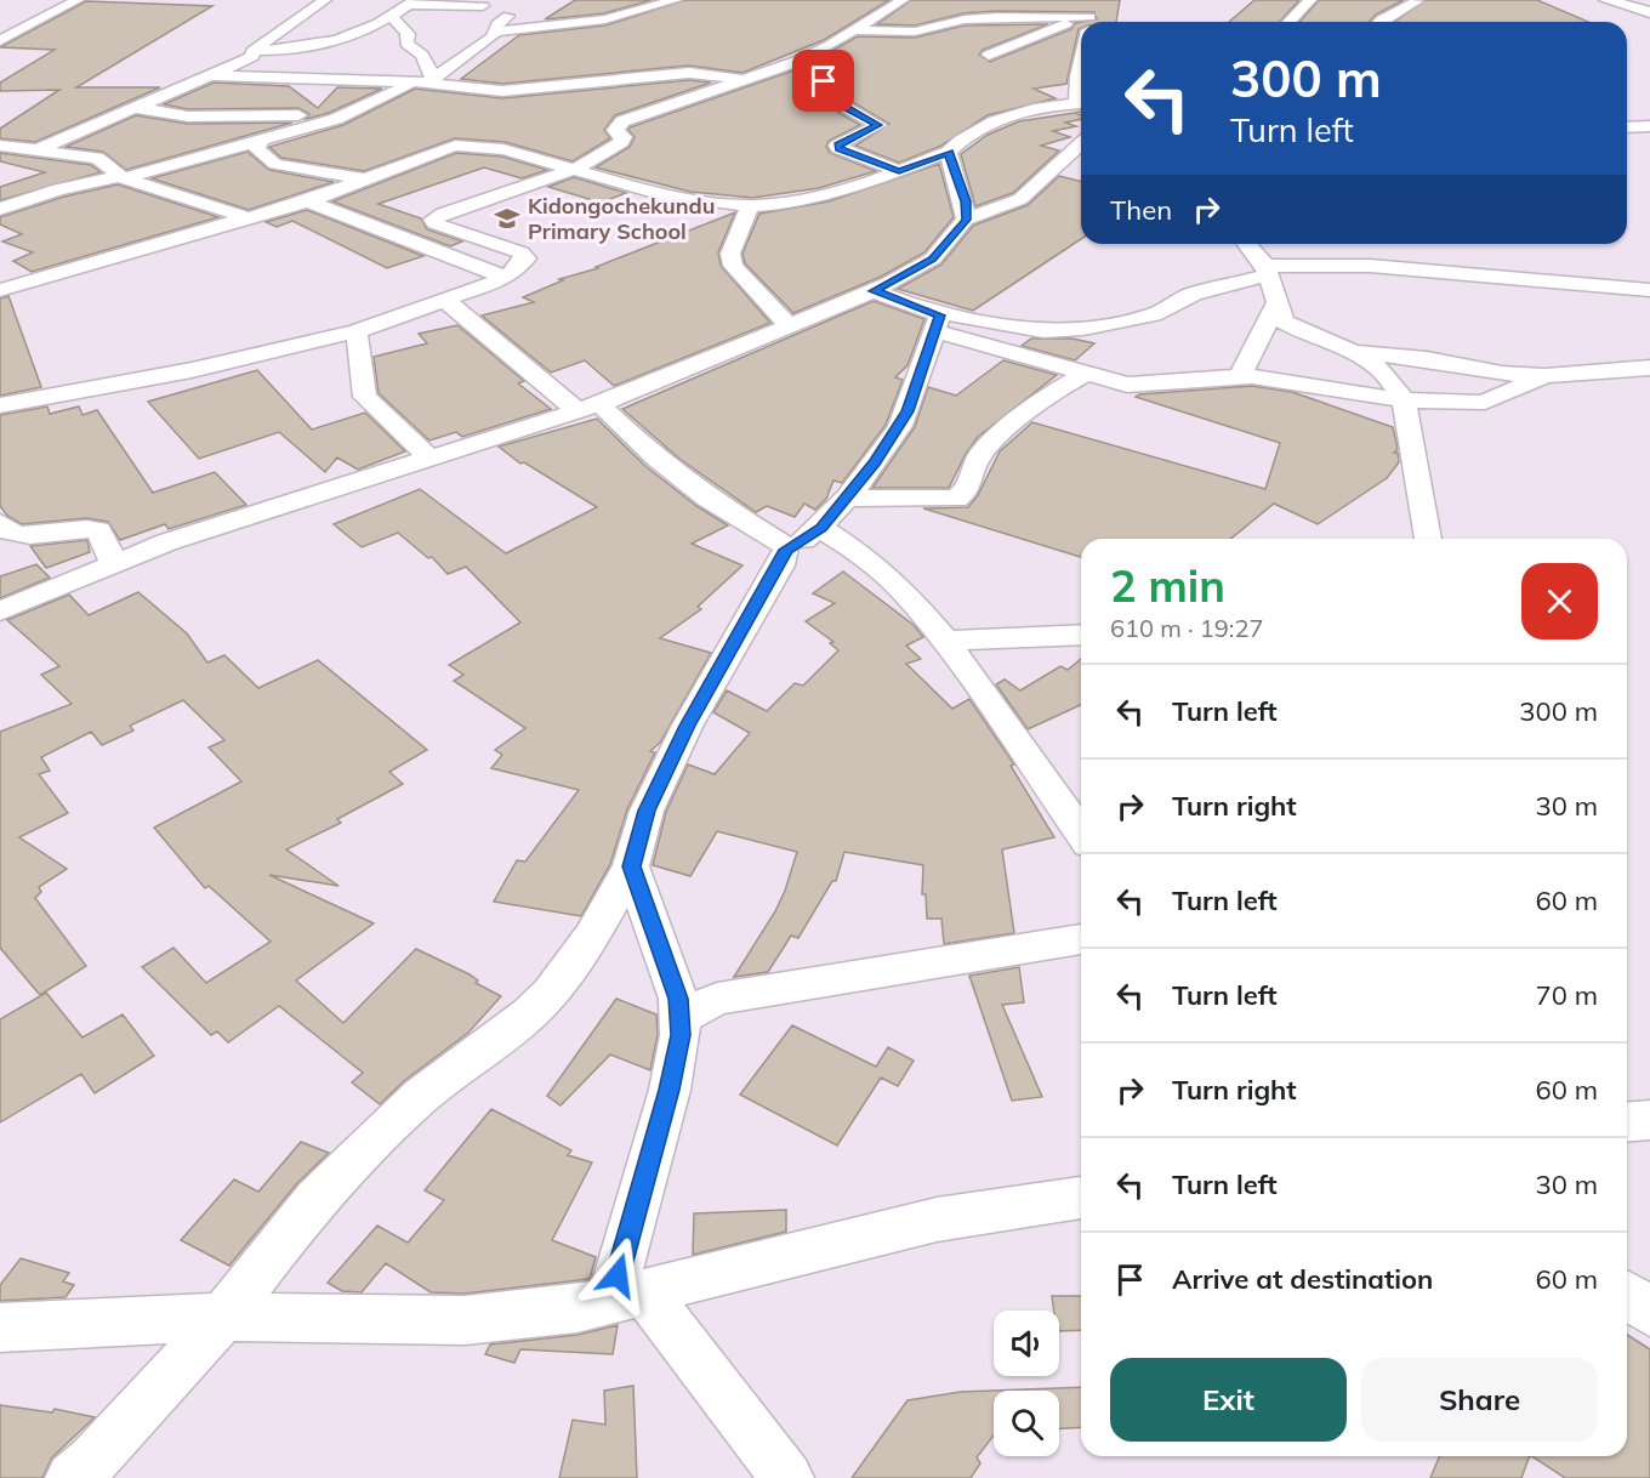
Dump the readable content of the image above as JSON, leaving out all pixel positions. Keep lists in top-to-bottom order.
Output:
{
  "places": {
    "school or university": ["Kidongochekundu Primary School"]
  },
  "page": {
    "turn": ["300 m", "Turn left"],
    "then": "Then",
    "heading": ["2 min", "610 m · 19:27"],
    "list": [
      {
        "name": "Turn left",
        "value": "300 m"
      },
      {
        "name": "Turn right",
        "value": "30 m"
      },
      {
        "name": "Turn left",
        "value": "60 m"
      },
      {
        "name": "Turn left",
        "value": "70 m"
      },
      {
        "name": "Turn right",
        "value": "60 m"
      },
      {
        "name": "Turn left",
        "value": "30 m"
      },
      {
        "name": "Arrive at destination",
        "value": "60 m"
      }
    ],
    "buttons": ["Exit", "Share"]
  }
}
